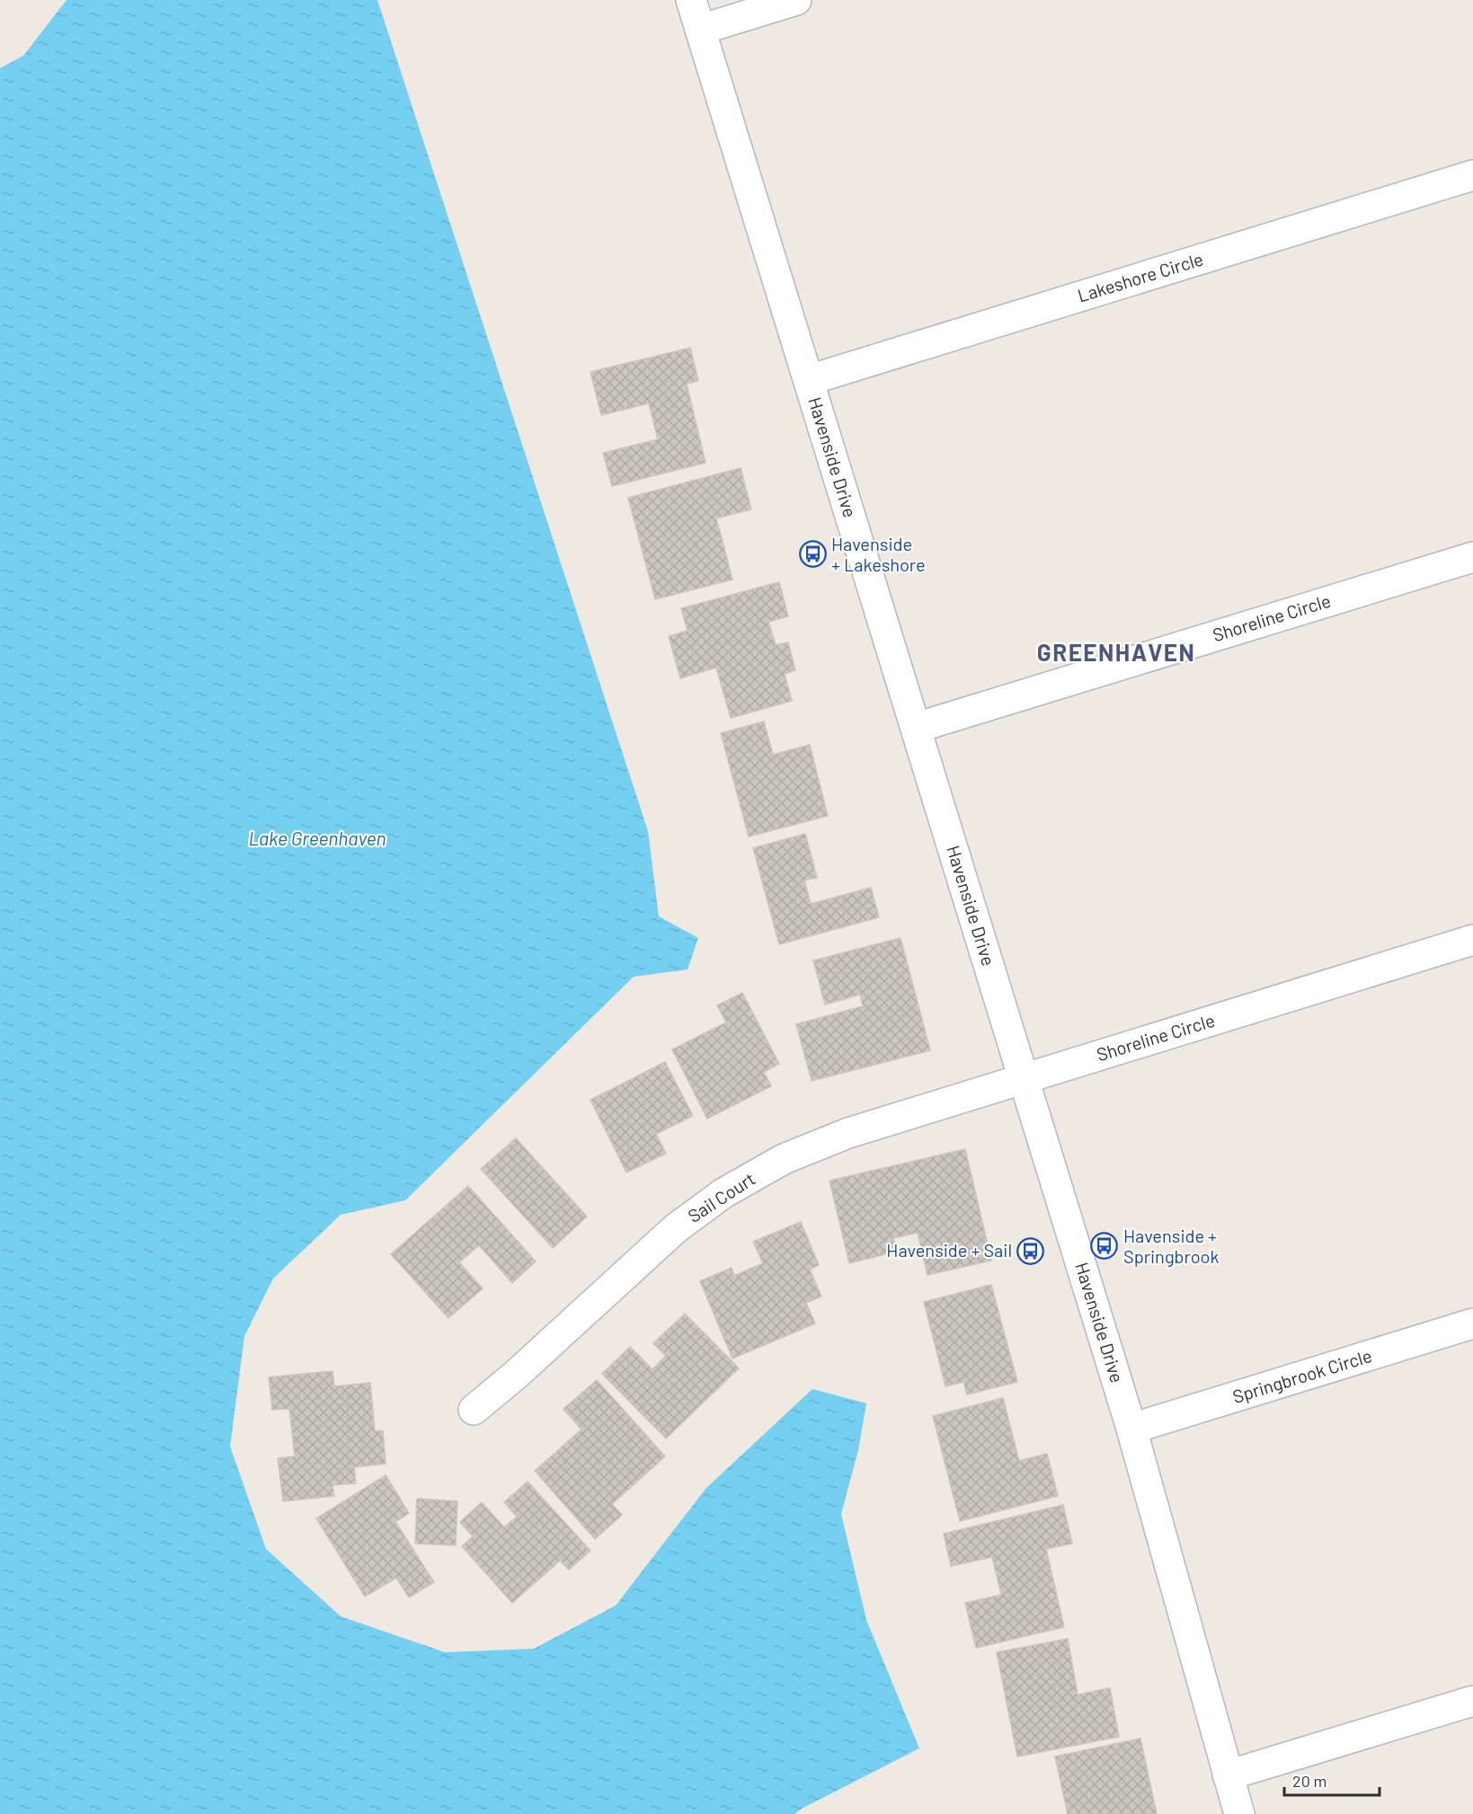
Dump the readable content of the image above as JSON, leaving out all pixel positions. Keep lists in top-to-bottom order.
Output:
{
  "streets": {
    "street": [
      "Lakeshore Circle",
      "Havenside Drive",
      "Shoreline Circle",
      "Sail Court",
      "Springbrook Circle"
    ]
  },
  "crossings": [
    ["Lakeshore Circle", "Havenside Drive"],
    ["Havenside Drive", "Shoreline Circle"],
    ["Havenside Drive", "Sail Court"],
    ["Havenside Drive", "Springbrook Circle"],
    ["Shoreline Circle", "Sail Court"]
  ],
  "districts": ["GREENHAVEN"],
  "water": ["Lake Greenhaven"],
  "places": {
    "bus stop": ["Havenside + Lakeshore", "Havenside + Springbrook", "Havenside + Sail"]
  },
  "scale_bar": "20 m"
}
